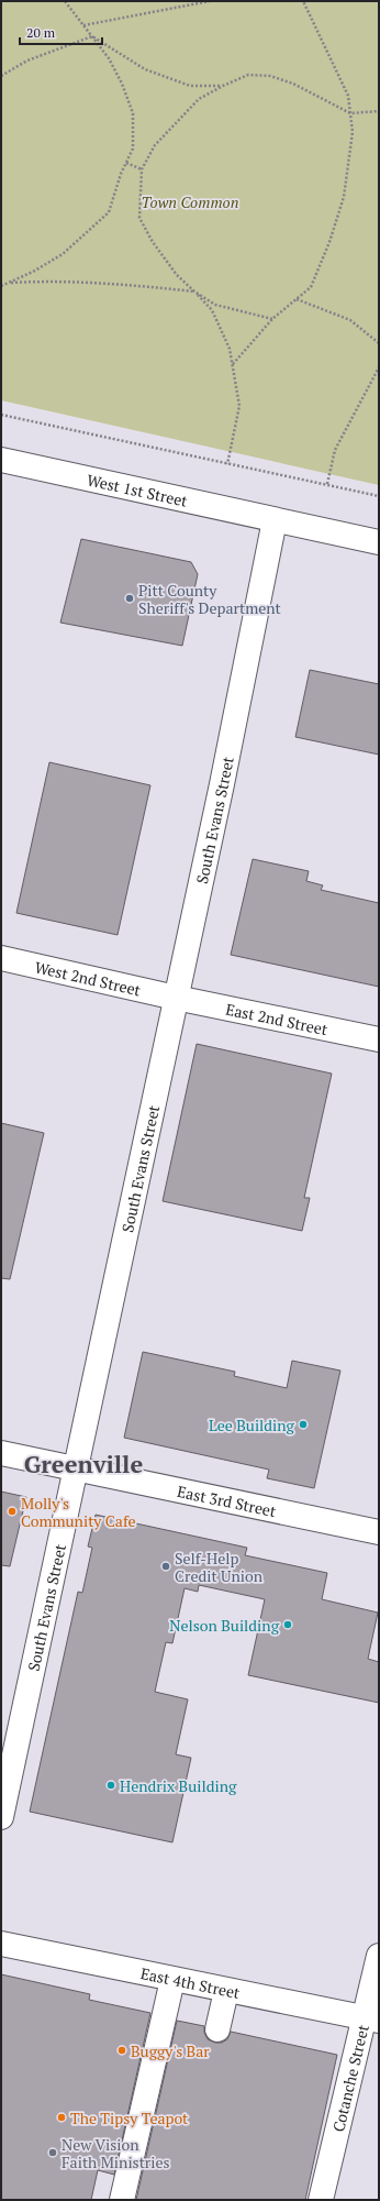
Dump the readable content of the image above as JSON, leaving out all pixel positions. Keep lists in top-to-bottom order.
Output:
{
  "streets": {
    "street": [
      "West 1st Street",
      "South Evans Street",
      "West 2nd Street",
      "East 2nd Street",
      "East 3rd Street",
      "East 4th Street",
      "Cotanche Street"
    ]
  },
  "crossings": [
    ["West 1st Street", "South Evans Street"],
    ["South Evans Street", "West 2nd Street"],
    ["South Evans Street", "East 2nd Street"],
    ["South Evans Street", "East 3rd Street"],
    ["West 2nd Street", "East 2nd Street"],
    ["East 4th Street", "Cotanche Street"]
  ],
  "districts": ["Greenville"],
  "parks": ["Town Common"],
  "places": [
    "Pitt County Sheriff's Department",
    "Lee Building",
    "Molly's Community Cafe",
    "Self-Help Credit Union",
    "Nelson Building",
    "Hendrix Building",
    "Buggy's Bar",
    "The Tipsy Teapot",
    "New Vision Faith Ministries"
  ],
  "scale_bar": "20 m"
}
